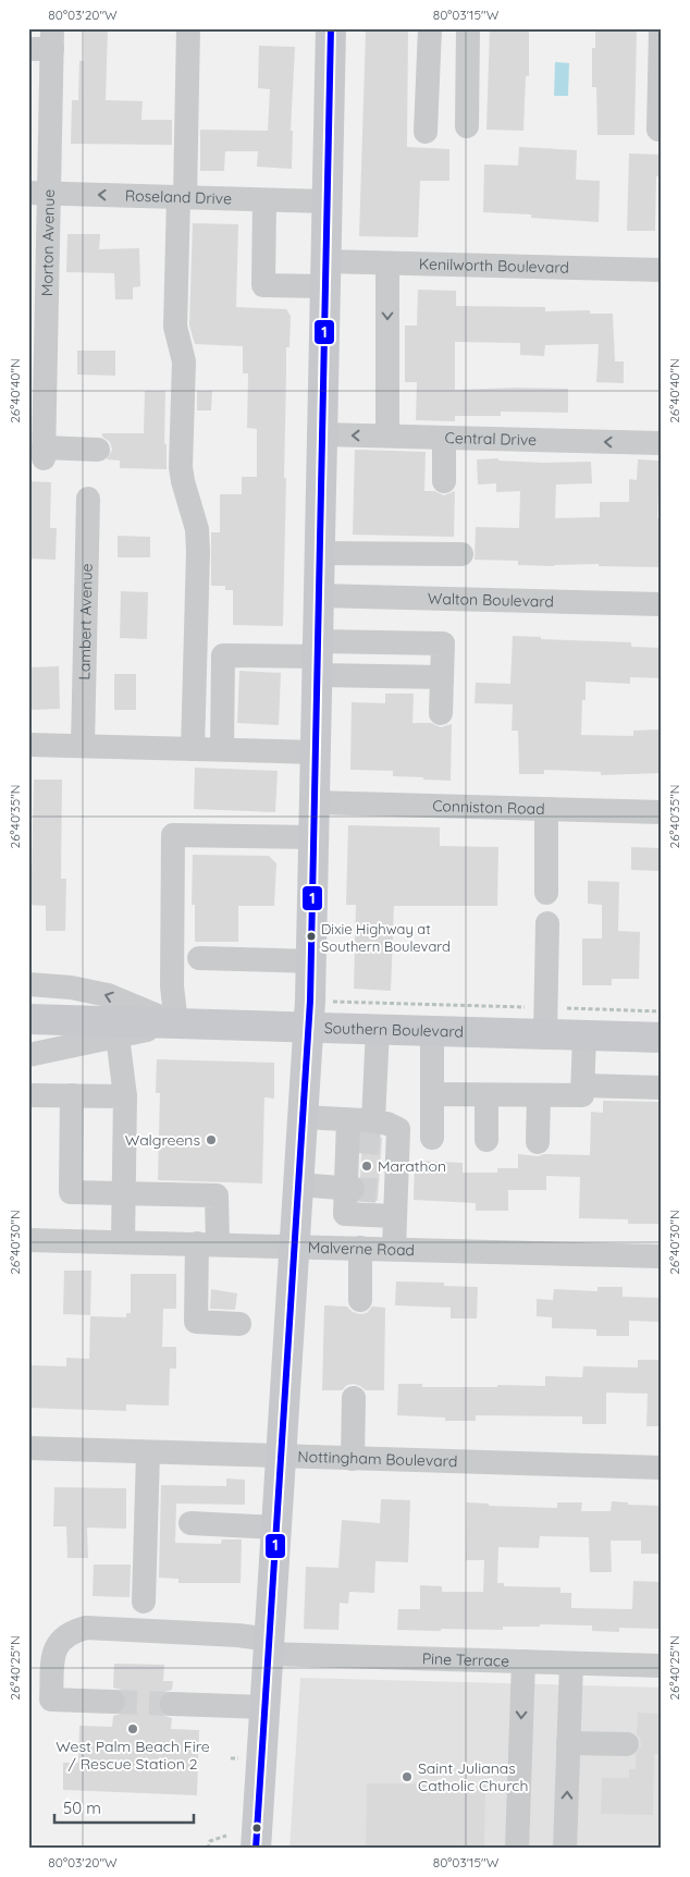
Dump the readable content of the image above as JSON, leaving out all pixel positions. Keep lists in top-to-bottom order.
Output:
{
  "streets": {
    "main road": ["Southern Boulevard"],
    "street": [
      "Roseland Drive",
      "Morton Avenue",
      "Kenilworth Boulevard",
      "Central Drive",
      "Walton Boulevard",
      "Lambert Avenue",
      "Conniston Road",
      "Malverne Road",
      "Nottingham Boulevard",
      "Pine Terrace"
    ]
  },
  "crossings": [
    ["Roseland Drive", "Morton Avenue"],
    ["Roseland Drive", "Kenilworth Boulevard"]
  ],
  "one_way": ["Roseland Drive"],
  "places": [
    "Dixie Highway at Southern Boulevard",
    "Walgreens",
    "Marathon",
    "West Palm Beach Fire / Rescue Station 2",
    "Saint Julianas Catholic Church"
  ],
  "lines": ["transit line 1"],
  "scale_bar": "50 m",
  "coordinates": [
    "80°03'20\"W",
    "80°03'15\"W",
    "26°40'40\"N",
    "26°40'35\"N",
    "26°40'30\"N",
    "26°40'25\"N"
  ]
}
